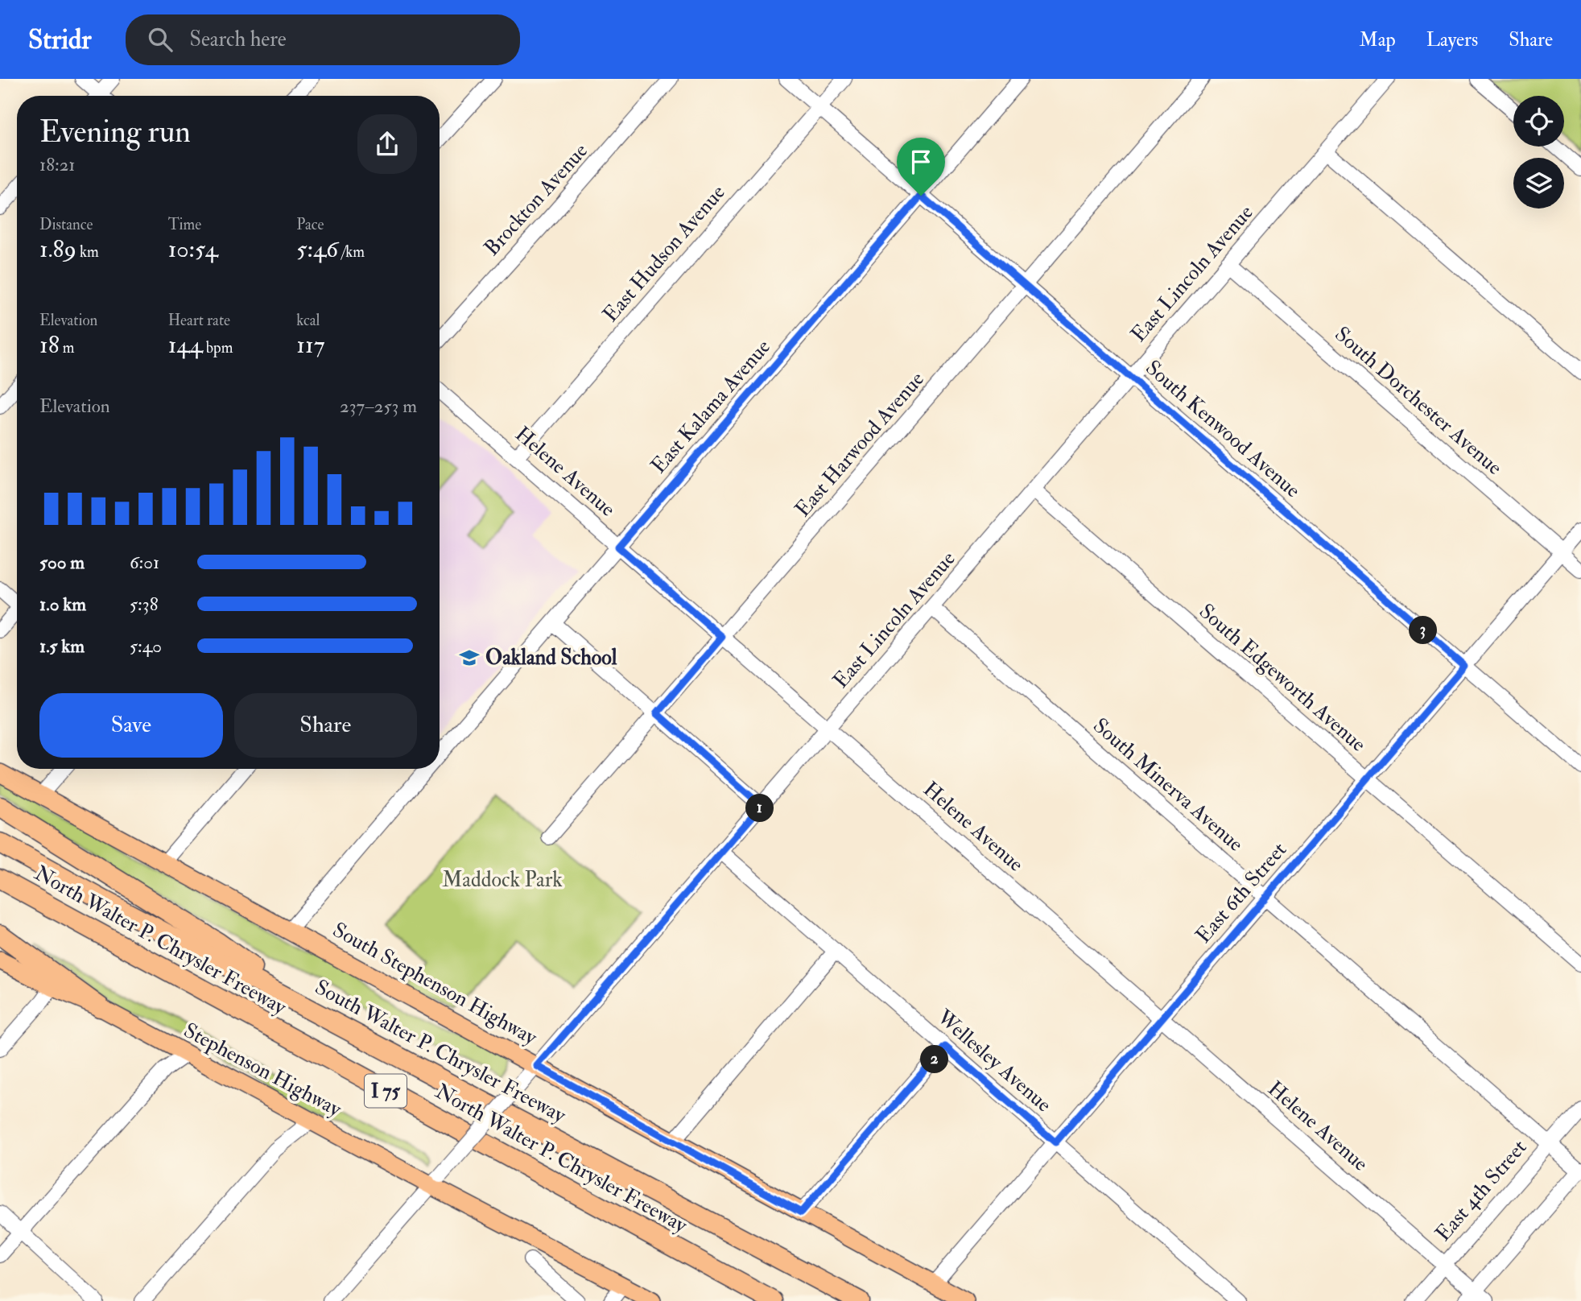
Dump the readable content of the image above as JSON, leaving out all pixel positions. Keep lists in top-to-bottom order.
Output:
{
  "streets": {
    "highway": ["North Walter P. Chrysler Freeway", "South Walter P. Chrysler Freeway", "I 75"],
    "main road": ["South Stephenson Highway", "Stephenson Highway"],
    "street": [
      "Brockton Avenue",
      "East Hudson Avenue",
      "East Lincoln Avenue",
      "South Dorchester Avenue",
      "East Kalama Avenue",
      "South Kenwood Avenue",
      "East Harwood Avenue",
      "Helene Avenue",
      "South Edgeworth Avenue",
      "South Minerva Avenue",
      "East 6th Street",
      "Wellesley Avenue",
      "East 4th Street"
    ]
  },
  "crossings": [
    ["East Hudson Avenue", "South Kenwood Avenue"],
    ["East Hudson Avenue", "Helene Avenue"],
    ["East Lincoln Avenue", "South Dorchester Avenue"],
    ["East Lincoln Avenue", "South Kenwood Avenue"],
    ["East Lincoln Avenue", "Helene Avenue"],
    ["East Lincoln Avenue", "South Edgeworth Avenue"],
    ["East Lincoln Avenue", "South Minerva Avenue"],
    ["East Lincoln Avenue", "South Stephenson Highway"],
    ["East Lincoln Avenue", "Wellesley Avenue"],
    ["East Lincoln Avenue", "Stephenson Highway"],
    ["South Dorchester Avenue", "East 6th Street"],
    ["East Kalama Avenue", "South Kenwood Avenue"],
    ["East Kalama Avenue", "Helene Avenue"],
    ["East Kalama Avenue", "South Stephenson Highway"],
    ["South Kenwood Avenue", "East Harwood Avenue"],
    ["South Kenwood Avenue", "East 6th Street"],
    ["East Harwood Avenue", "Helene Avenue"],
    ["Helene Avenue", "East 6th Street"],
    ["Helene Avenue", "East 4th Street"],
    ["South Edgeworth Avenue", "East 6th Street"],
    ["South Minerva Avenue", "East 6th Street"],
    ["South Minerva Avenue", "East 4th Street"],
    ["East 6th Street", "South Stephenson Highway"],
    ["East 6th Street", "Wellesley Avenue"]
  ],
  "parks": ["Maddock Park"],
  "places": {
    "school or university": ["Oakland School"]
  },
  "page": {
    "header": "Stridr",
    "search": "Search here",
    "nav": ["Map", "Layers", "Share"],
    "heading": ["Evening run", "18:21"],
    "stats": [
      ["Distance", "1.89 km"],
      ["Time", "10:54"],
      ["Pace", "5:46 /km"],
      ["Elevation", "18 m"],
      ["Heart rate", "144 bpm"],
      ["kcal", "117"]
    ],
    "chart": ["Elevation", "237–253 m"],
    "list": [
      {
        "name": "500 m",
        "note": "6:01"
      },
      {
        "name": "1.0 km",
        "note": "5:38"
      },
      {
        "name": "1.5 km",
        "note": "5:40"
      }
    ],
    "pins": ["3", "1", "2"],
    "buttons": ["Save", "Share"]
  }
}
